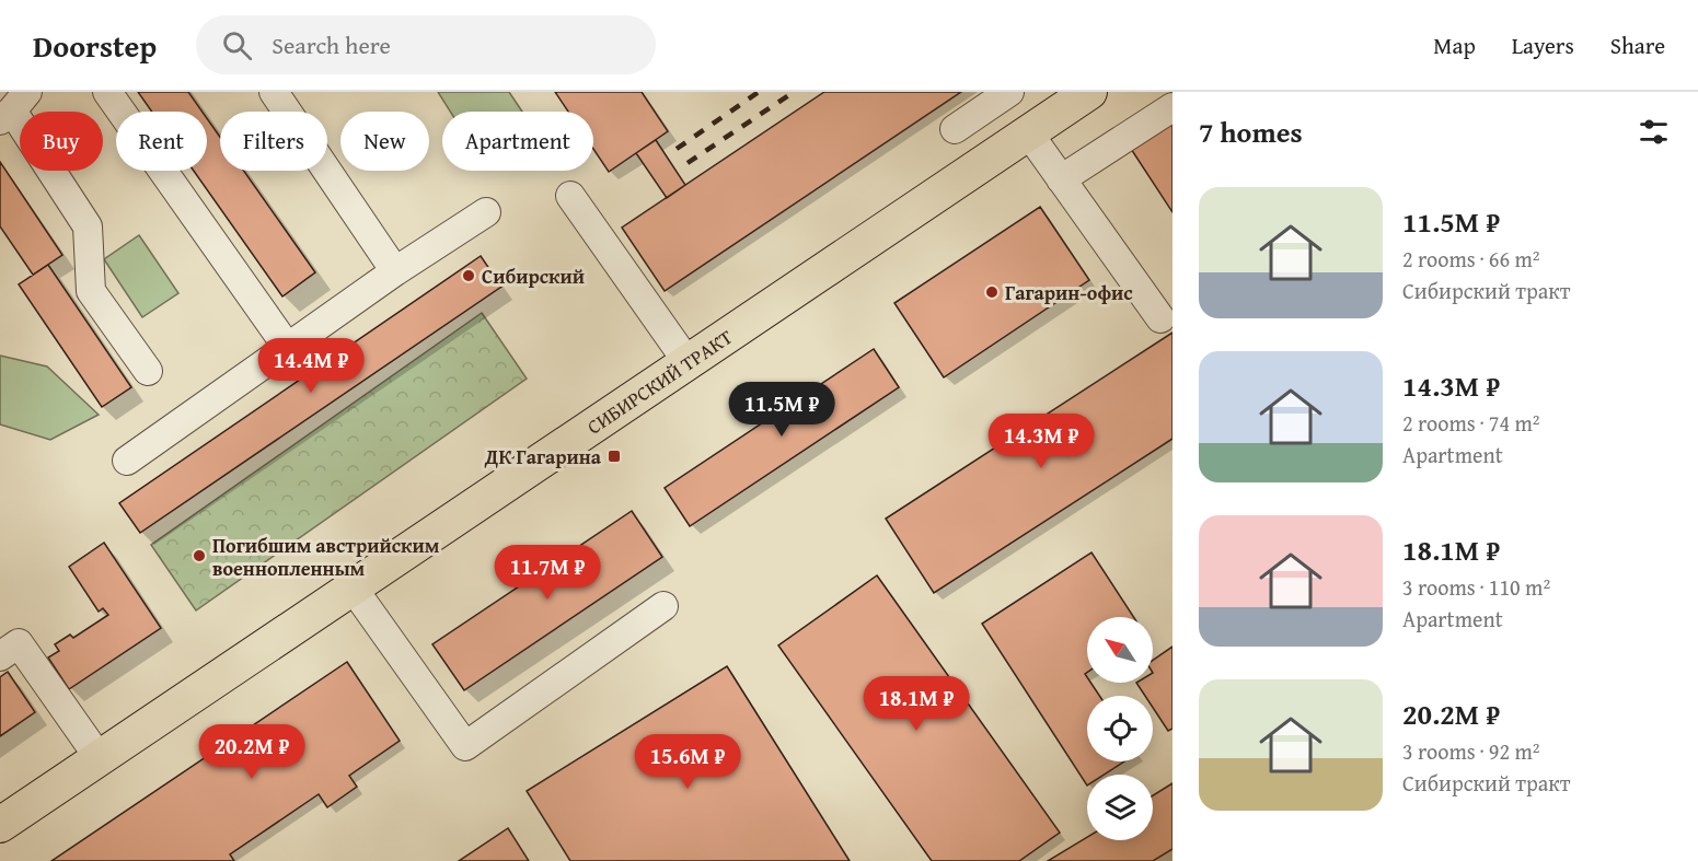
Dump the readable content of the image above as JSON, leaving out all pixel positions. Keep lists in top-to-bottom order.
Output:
{
  "streets": {
    "main road": ["СИБИРСКИЙ ТРАКТ"]
  },
  "places": {
    "other": ["Сибирский", "Гагарин-офис", "Погибшим австрийским военнопленным"],
    "transit": ["ДК Гагарина"]
  },
  "north": "top left",
  "page": {
    "header": "Doorstep",
    "search": "Search here",
    "nav": ["Map", "Layers", "Share"],
    "heading": "7 homes",
    "chip": [
      "Buy",
      "Rent",
      "Filters",
      "New",
      "Apartment"
    ],
    "list": [
      {
        "name": "11.5M ₽",
        "note": "2 rooms · 66 m² · Сибирский тракт"
      },
      {
        "name": "14.3M ₽",
        "note": "2 rooms · 74 m² · Apartment"
      },
      {
        "name": "18.1M ₽",
        "note": "3 rooms · 110 m² · Apartment"
      },
      {
        "name": "20.2M ₽",
        "note": "3 rooms · 92 m² · Сибирский тракт"
      }
    ],
    "price": [
      "14.4M ₽",
      "11.5M ₽",
      "14.3M ₽",
      "11.7M ₽",
      "18.1M ₽",
      "20.2M ₽",
      "15.6M ₽"
    ]
  }
}
